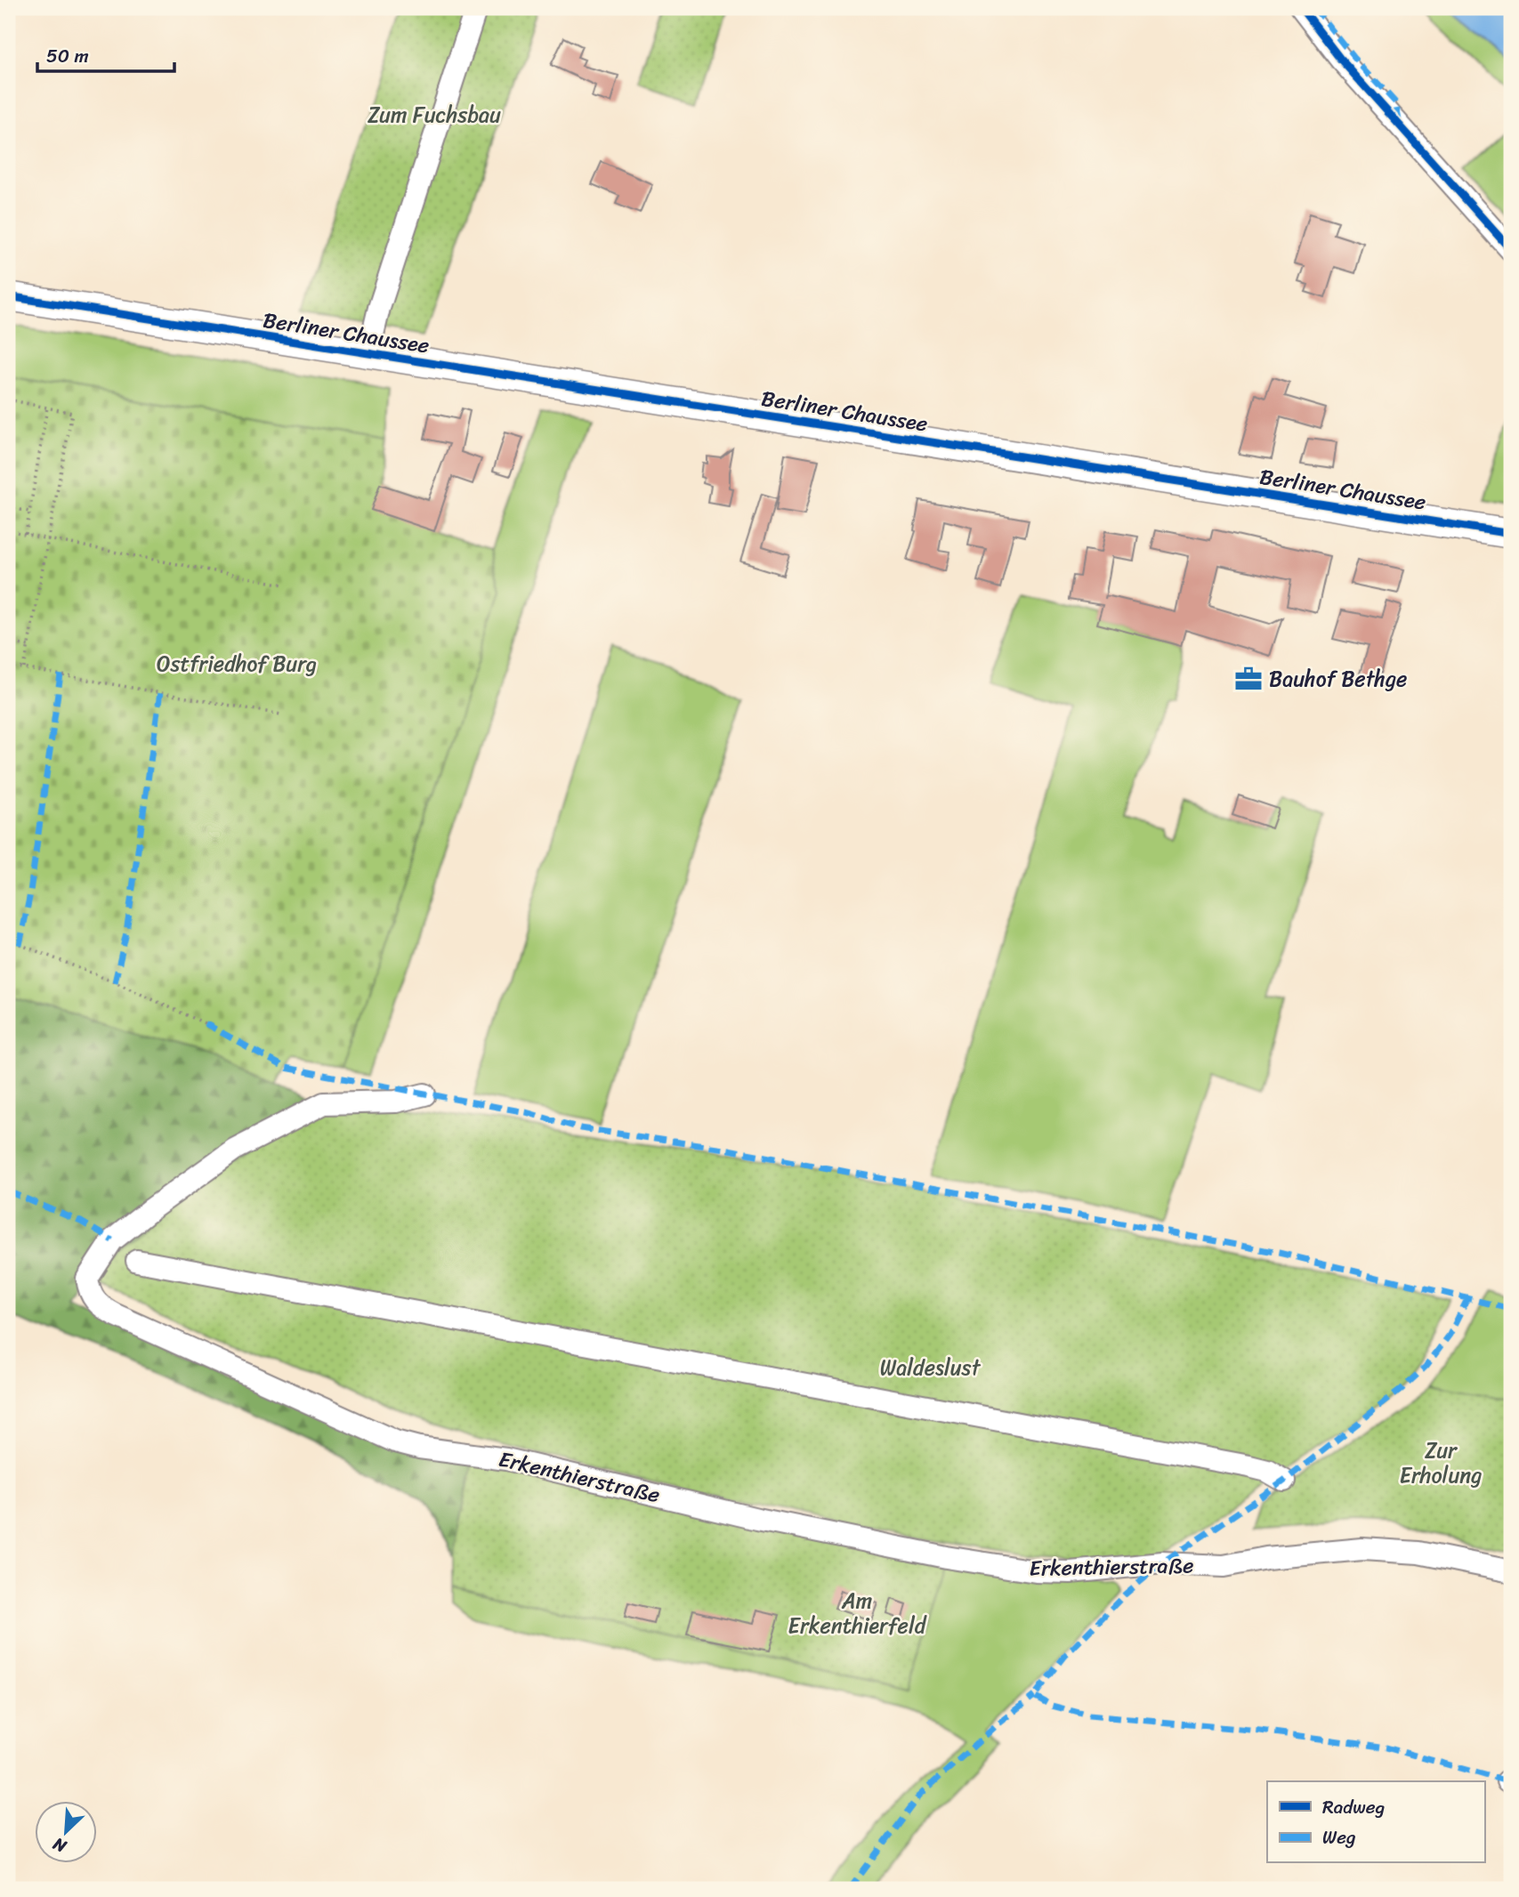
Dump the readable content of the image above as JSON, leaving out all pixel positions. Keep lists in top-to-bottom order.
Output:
{
  "streets": {
    "main road": ["Berliner Chaussee"],
    "street": ["Erkenthierstraße"]
  },
  "parks": [
    "Zum Fuchsbau",
    "Ostfriedhof Burg",
    "Waldeslust",
    "Zur Erholung",
    "Am Erkenthierfeld"
  ],
  "places": {
    "office": ["Bauhof Bethge"]
  },
  "legend": ["Radweg", "Weg"],
  "scale_bar": "50 m",
  "north": "bottom left"
}
